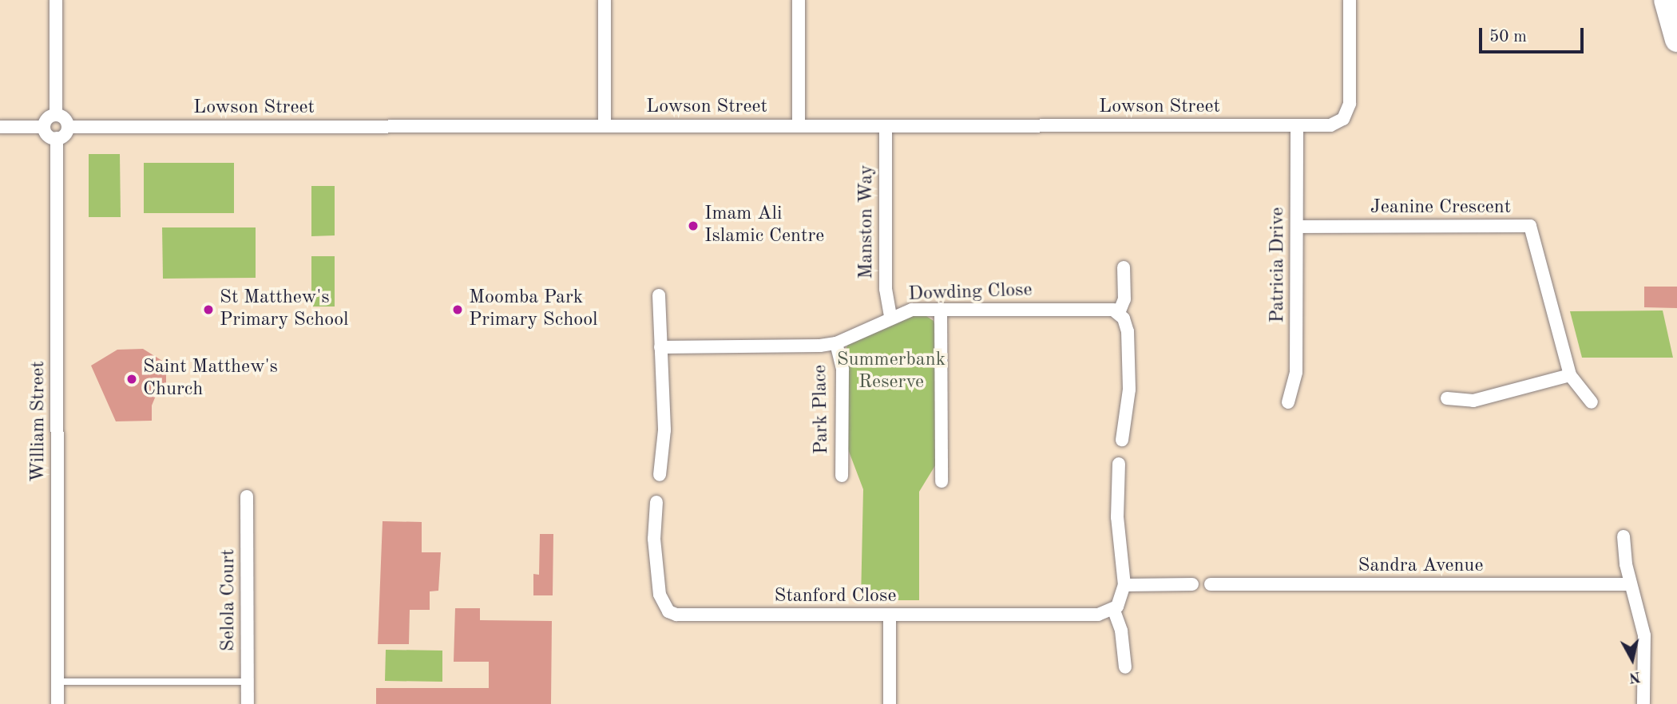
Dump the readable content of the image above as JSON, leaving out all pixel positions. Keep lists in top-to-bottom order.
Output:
{
  "streets": {
    "street": [
      "Lowson Street",
      "Jeanine Crescent",
      "Manston Way",
      "Patricia Drive",
      "Dowding Close",
      "Park Place",
      "William Street",
      "Sandra Avenue",
      "Stanford Close",
      "Selola Court"
    ]
  },
  "crossings": [
    ["Lowson Street", "Manston Way"],
    ["Lowson Street", "Patricia Drive"],
    ["Lowson Street", "William Street"],
    ["Jeanine Crescent", "Patricia Drive"],
    ["Manston Way", "Dowding Close"],
    ["Dowding Close", "Park Place"]
  ],
  "parks": ["Summerbank Reserve"],
  "places": [
    "Imam Ali Islamic Centre",
    "St Matthew's Primary School",
    "Moomba Park Primary School",
    "Saint Matthew's Church"
  ],
  "scale_bar": "50 m",
  "north": "bottom"
}
